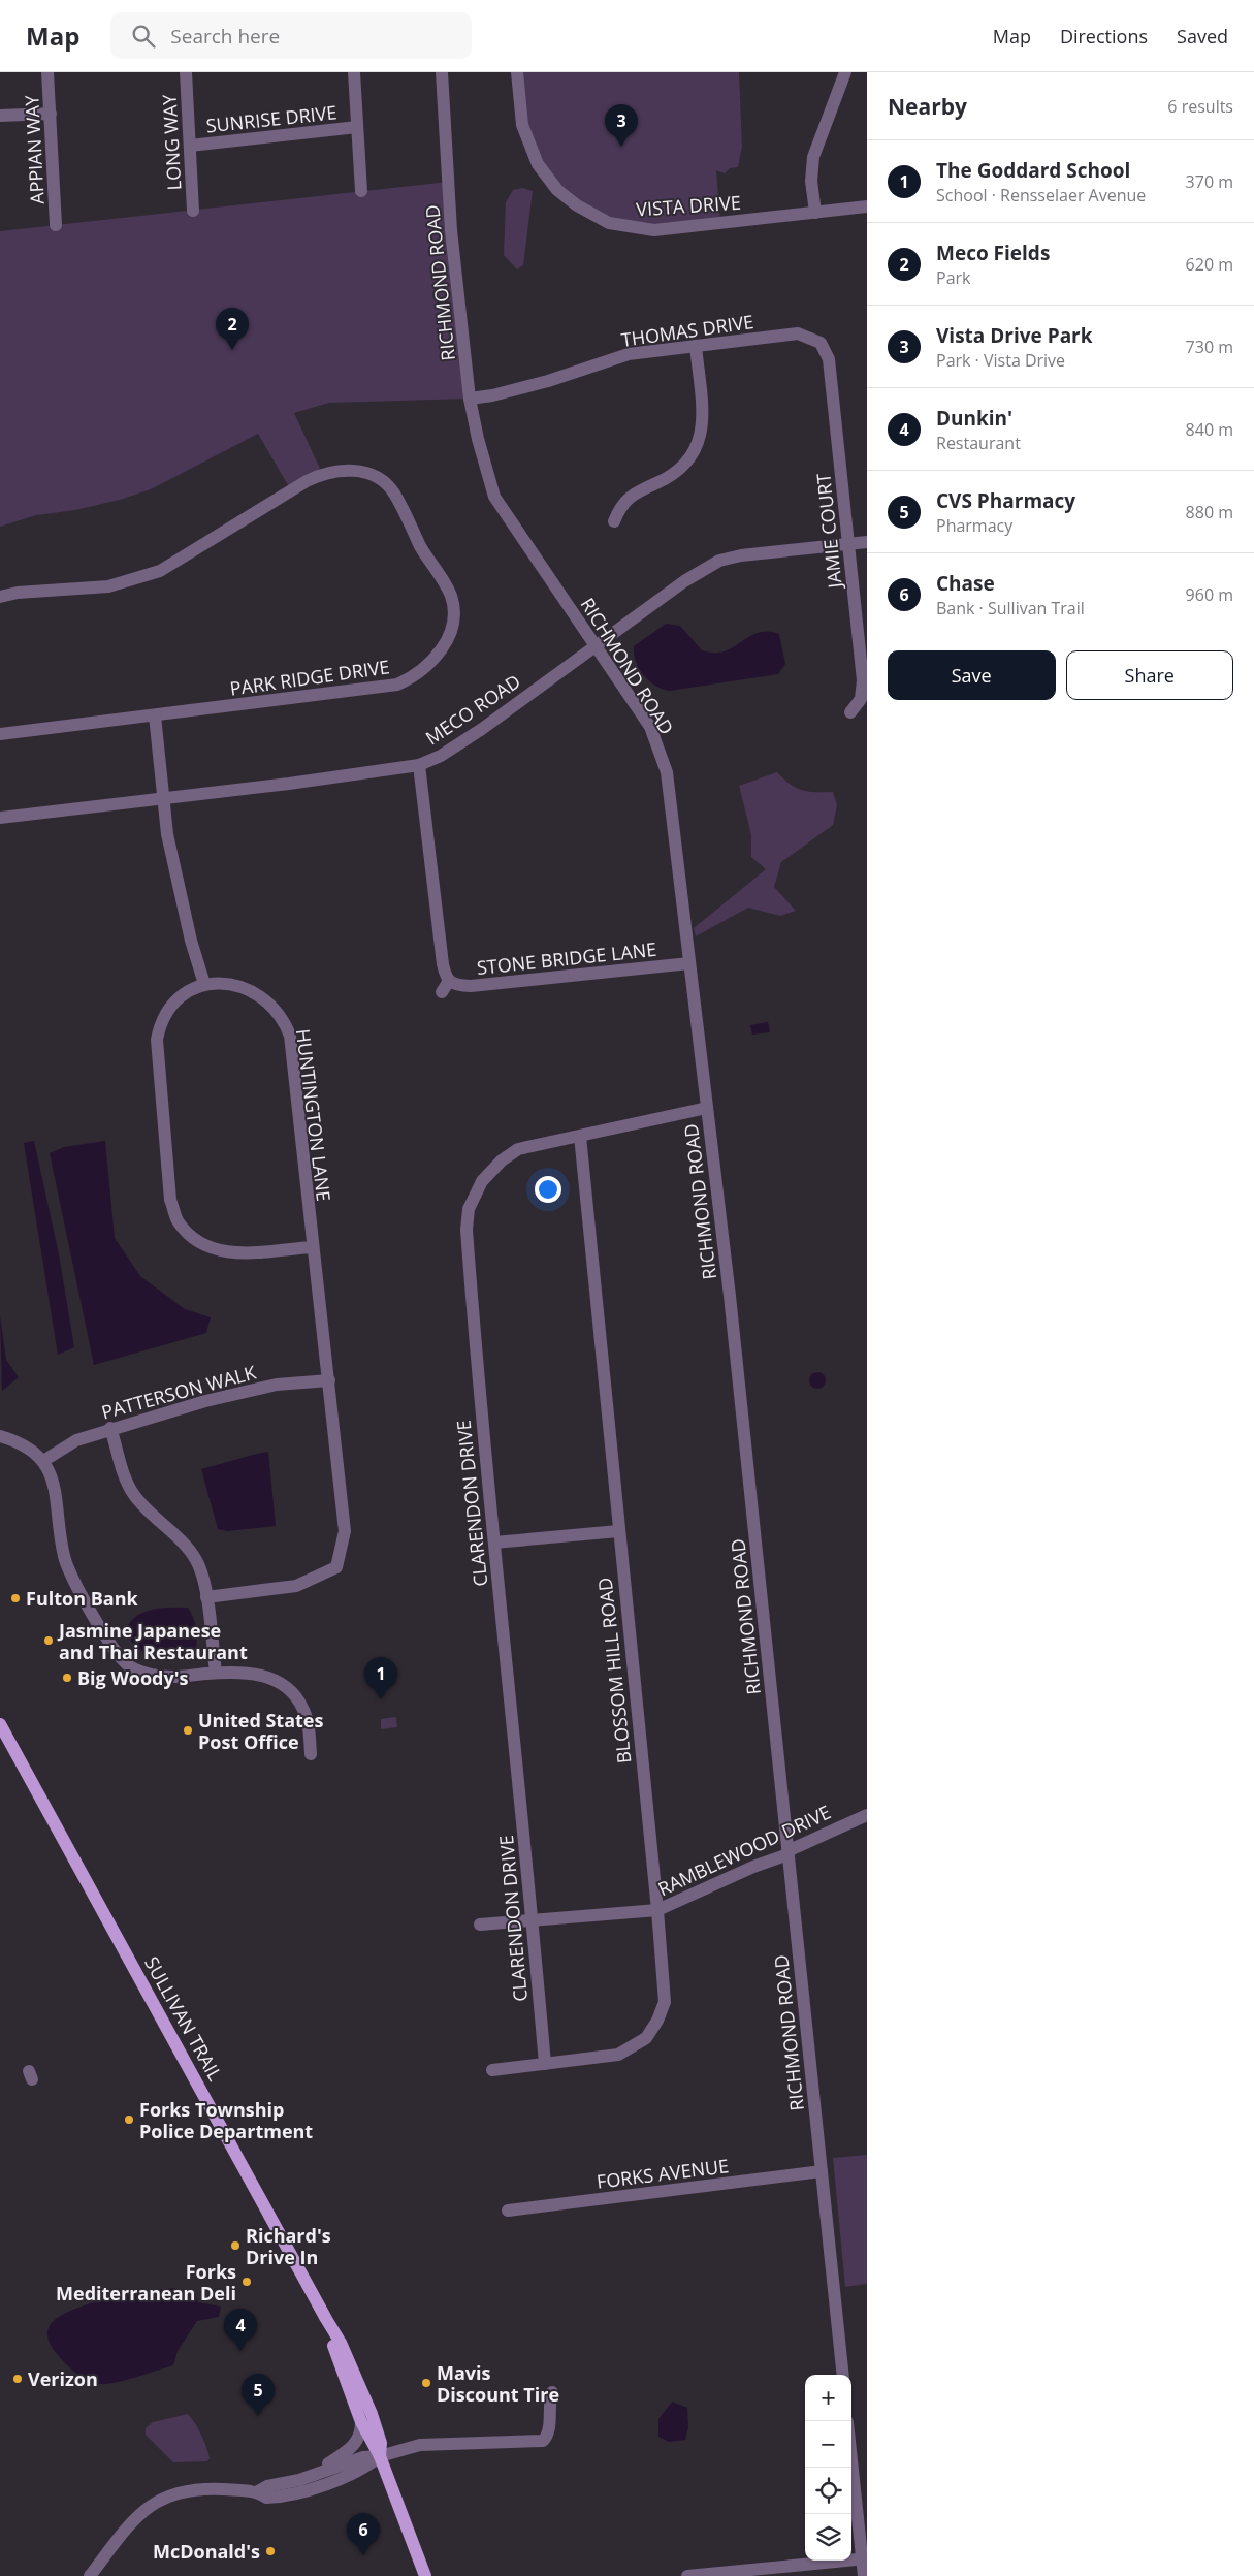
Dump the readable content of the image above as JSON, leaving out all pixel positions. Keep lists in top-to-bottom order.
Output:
{
  "streets": {
    "main road": ["SULLIVAN TRAIL"],
    "street": [
      "SUNRISE DRIVE",
      "LONG WAY",
      "APPIAN WAY",
      "VISTA DRIVE",
      "RICHMOND ROAD",
      "THOMAS DRIVE",
      "JAMIE COURT",
      "PARK RIDGE DRIVE",
      "MECO ROAD",
      "STONE BRIDGE LANE",
      "HUNTINGTON LANE",
      "PATTERSON WALK",
      "CLARENDON DRIVE",
      "BLOSSOM HILL ROAD",
      "RAMBLEWOOD DRIVE",
      "FORKS AVENUE"
    ]
  },
  "crossings": [
    ["SUNRISE DRIVE", "LONG WAY"],
    ["RICHMOND ROAD", "THOMAS DRIVE"],
    ["RICHMOND ROAD", "MECO ROAD"],
    ["RICHMOND ROAD", "STONE BRIDGE LANE"],
    ["RICHMOND ROAD", "CLARENDON DRIVE"],
    ["RICHMOND ROAD", "RAMBLEWOOD DRIVE"],
    ["RICHMOND ROAD", "FORKS AVENUE"],
    ["THOMAS DRIVE", "JAMIE COURT"],
    ["JAMIE COURT", "MECO ROAD"],
    ["HUNTINGTON LANE", "PATTERSON WALK"],
    ["CLARENDON DRIVE", "BLOSSOM HILL ROAD"],
    ["CLARENDON DRIVE", "RAMBLEWOOD DRIVE"],
    ["BLOSSOM HILL ROAD", "RAMBLEWOOD DRIVE"]
  ],
  "places": [
    "Fulton Bank",
    "Jasmine Japanese and Thai Restaurant",
    "Big Woody's",
    "United States Post Office",
    "Forks Township Police Department",
    "Richard's Drive In",
    "Forks Mediterranean Deli",
    "Verizon",
    "Mavis Discount Tire",
    "McDonald's"
  ],
  "page": {
    "header": "Map",
    "search": "Search here",
    "nav": ["Map", "Directions", "Saved"],
    "heading": ["Nearby", "6 results"],
    "pins": [
      "3",
      "2",
      "1",
      "4",
      "5",
      "6"
    ],
    "list": [
      {
        "mark": "1",
        "name": "The Goddard School",
        "note": "School · Rensselaer Avenue",
        "value": "370 m"
      },
      {
        "mark": "2",
        "name": "Meco Fields",
        "note": "Park",
        "value": "620 m"
      },
      {
        "mark": "3",
        "name": "Vista Drive Park",
        "note": "Park · Vista Drive",
        "value": "730 m"
      },
      {
        "mark": "4",
        "name": "Dunkin'",
        "note": "Restaurant",
        "value": "840 m"
      },
      {
        "mark": "5",
        "name": "CVS Pharmacy",
        "note": "Pharmacy",
        "value": "880 m"
      },
      {
        "mark": "6",
        "name": "Chase",
        "note": "Bank · Sullivan Trail",
        "value": "960 m"
      }
    ],
    "buttons": ["Save", "Share"],
    "map_buttons": ["+", "−"]
  }
}
